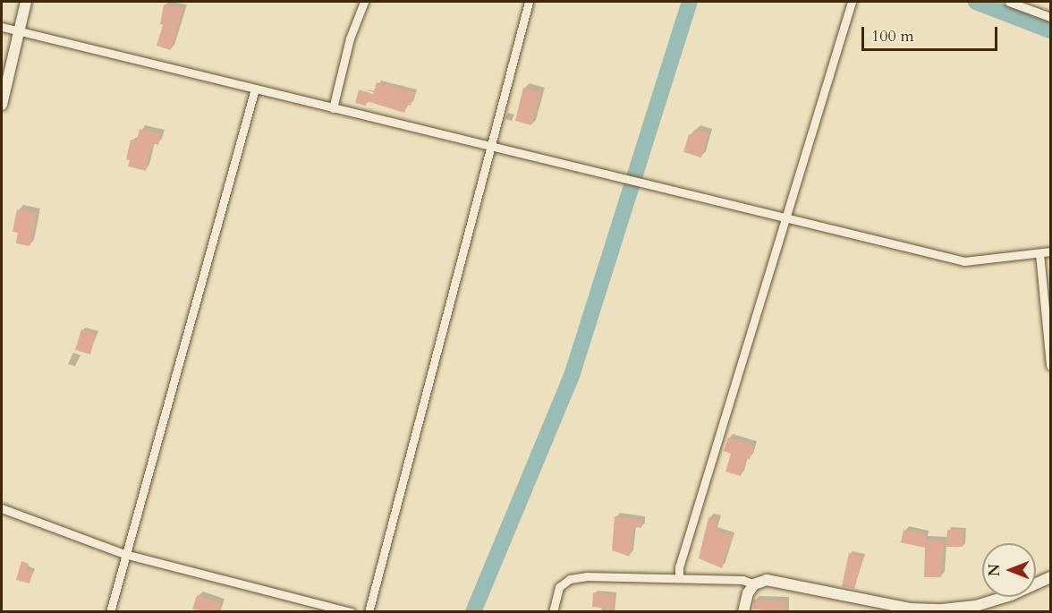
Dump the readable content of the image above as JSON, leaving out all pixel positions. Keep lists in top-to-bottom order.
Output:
{
  "scale_bar": "100 m",
  "north": "left"
}
